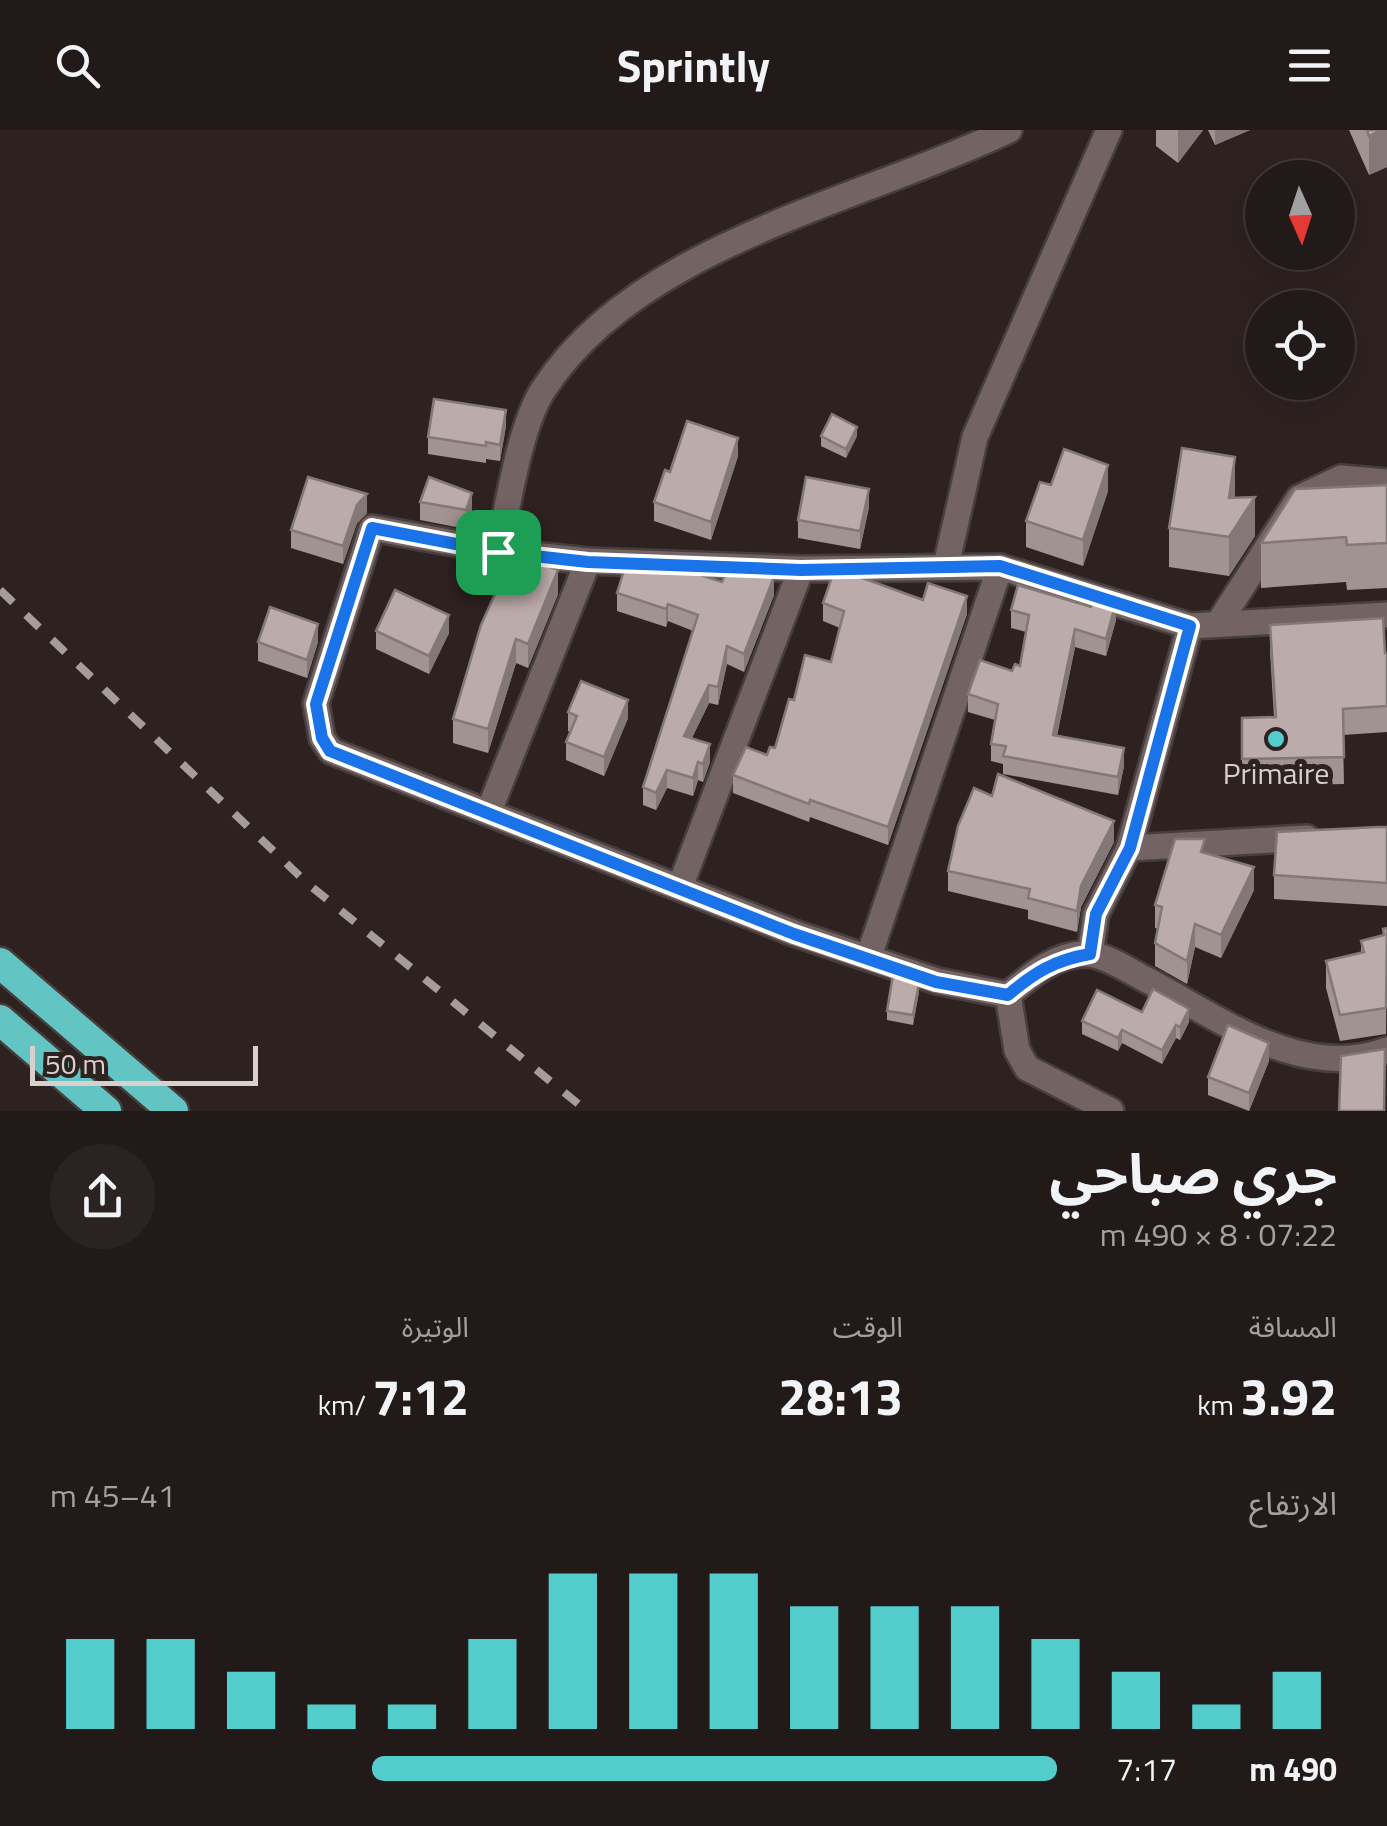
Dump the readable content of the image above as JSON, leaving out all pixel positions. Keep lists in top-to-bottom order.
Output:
{
  "places": ["Primaire"],
  "scale_bar": "50 m",
  "north": "bottom",
  "page": {
    "header": "Sprintly",
    "scale": "50 m",
    "heading": ["جري صباحي", "07:22 · 8 × 490 m"],
    "stats": [
      ["المسافة", "3.92 km"],
      ["الوقت", "28:13"],
      ["الوتيرة", "7:12 /km"]
    ],
    "chart": ["الارتفاع", "41–45 m"],
    "list": [
      {
        "name": "490 m",
        "note": "7:17"
      }
    ]
  }
}
